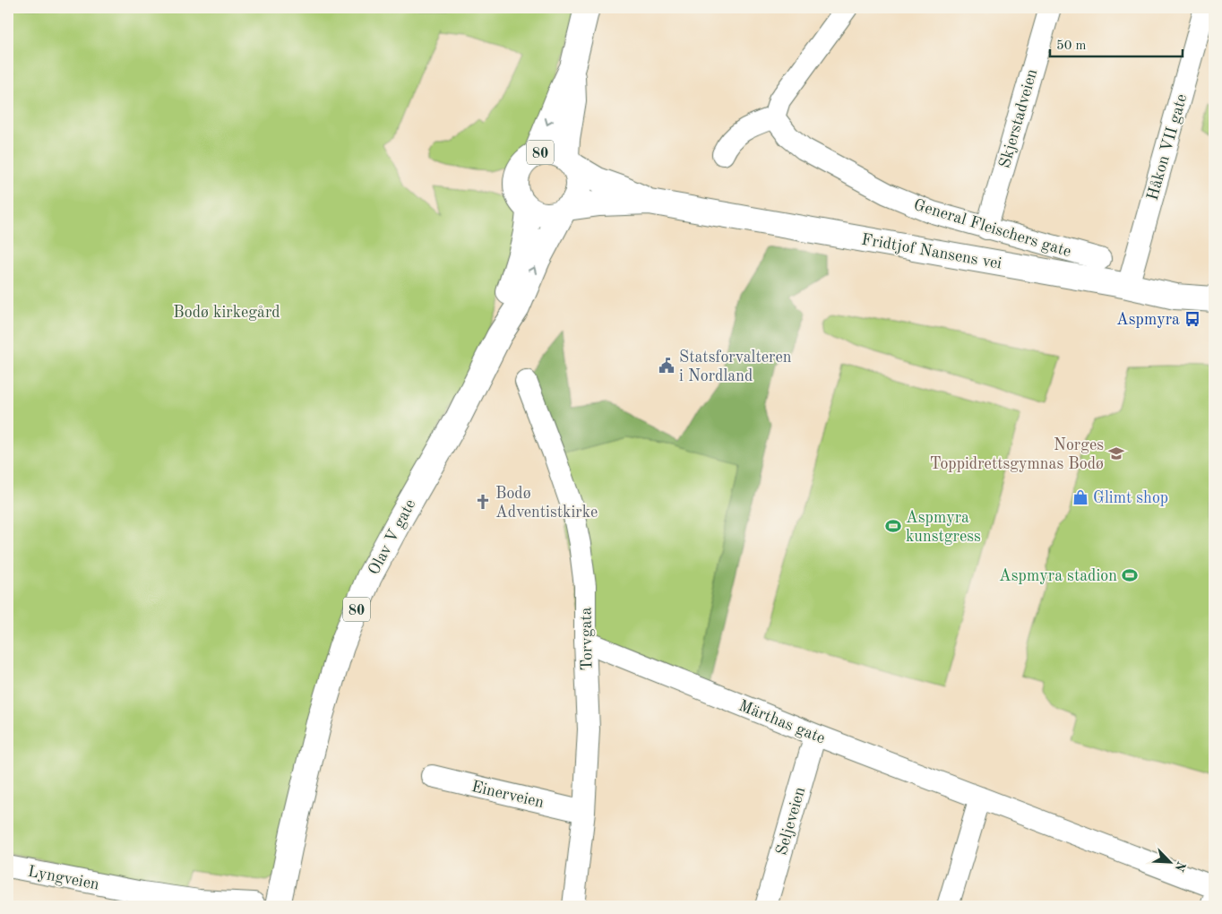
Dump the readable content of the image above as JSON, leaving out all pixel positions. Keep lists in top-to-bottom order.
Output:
{
  "streets": {
    "main road": ["80", "Fridtjof Nansens vei", "Olav V gate"],
    "street": [
      "Skjerstadveien",
      "Håkon VII gate",
      "General Fleischers gate",
      "Torvgata",
      "Märthas gate",
      "Einerveien",
      "Seljeveien",
      "Lyngveien"
    ]
  },
  "crossings": [
    ["Skjerstadveien", "General Fleischers gate"],
    ["Håkon VII gate", "Fridtjof Nansens vei"],
    ["80", "Fridtjof Nansens vei"],
    ["80", "Olav V gate"],
    ["Fridtjof Nansens vei", "Olav V gate"],
    ["Torvgata", "Märthas gate"],
    ["Torvgata", "Einerveien"],
    ["Märthas gate", "Seljeveien"]
  ],
  "parks": ["Bodø kirkegård"],
  "places": {
    "bus stop": ["Aspmyra"],
    "public building": ["Statsforvalteren i Nordland"],
    "school or university": ["Norges Toppidrettsgymnas Bodø"],
    "shop": ["Glimt shop"],
    "church": ["Bodø Adventistkirke"],
    "sports": ["Aspmyra kunstgress", "Aspmyra stadion"]
  },
  "scale_bar": "50 m",
  "north": "bottom right"
}
